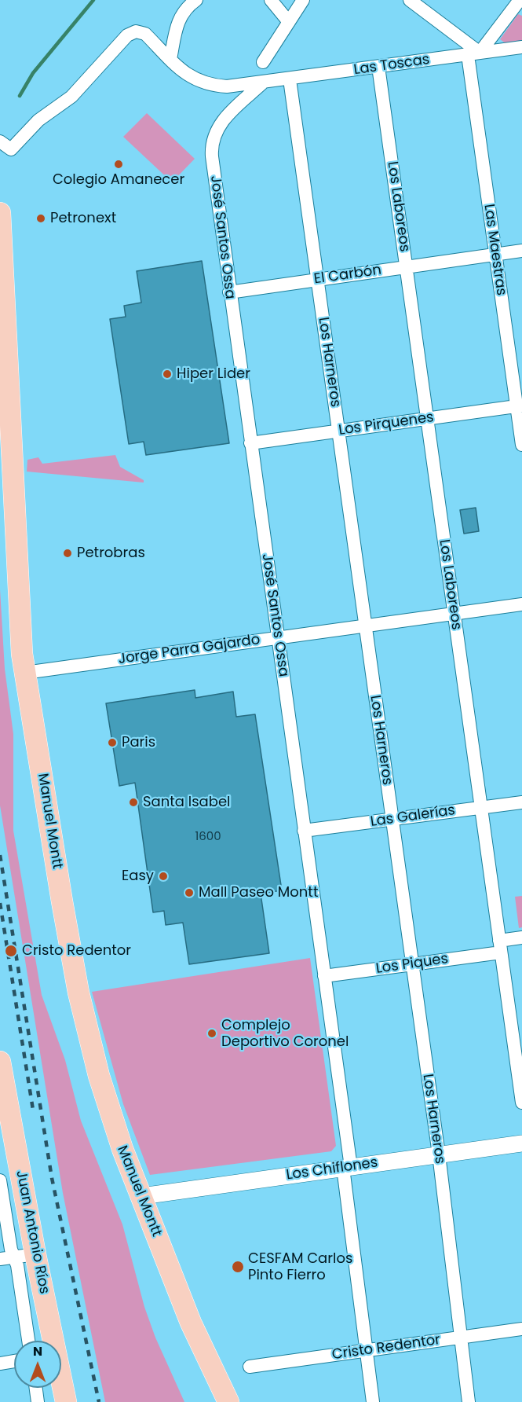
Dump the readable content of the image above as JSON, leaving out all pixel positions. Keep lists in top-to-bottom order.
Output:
{
  "streets": {
    "main road": ["Manuel Montt", "Juan Antonio Ríos"],
    "street": [
      "Las Toscas",
      "Los Laboreos",
      "José Santos Ossa",
      "Las Maestras",
      "El Carbón",
      "Los Harneros",
      "Los Pirquenes",
      "Jorge Parra Gajardo",
      "Las Galerías",
      "Los Piques",
      "Los Chiflones",
      "Cristo Redentor"
    ]
  },
  "crossings": [
    ["Las Toscas", "Los Laboreos"],
    ["Las Toscas", "José Santos Ossa"],
    ["Las Toscas", "Las Maestras"],
    ["Las Toscas", "Los Harneros"],
    ["Los Laboreos", "El Carbón"],
    ["Los Laboreos", "Los Pirquenes"],
    ["Los Laboreos", "Jorge Parra Gajardo"],
    ["Los Laboreos", "Las Galerías"],
    ["Los Laboreos", "Los Piques"],
    ["José Santos Ossa", "El Carbón"],
    ["José Santos Ossa", "Los Pirquenes"],
    ["José Santos Ossa", "Jorge Parra Gajardo"],
    ["José Santos Ossa", "Las Galerías"],
    ["José Santos Ossa", "Los Piques"],
    ["José Santos Ossa", "Los Chiflones"],
    ["José Santos Ossa", "Cristo Redentor"],
    ["Las Maestras", "El Carbón"],
    ["Las Maestras", "Los Pirquenes"],
    ["El Carbón", "Los Harneros"],
    ["Los Harneros", "Los Pirquenes"],
    ["Los Harneros", "Jorge Parra Gajardo"],
    ["Los Harneros", "Las Galerías"],
    ["Los Harneros", "Los Piques"],
    ["Los Harneros", "Los Chiflones"],
    ["Los Harneros", "Cristo Redentor"],
    ["Jorge Parra Gajardo", "Manuel Montt"],
    ["Manuel Montt", "Los Chiflones"]
  ],
  "places": [
    "Colegio Amanecer",
    "Petronext",
    "Hiper Lider",
    "Petrobras",
    "Paris",
    "Santa Isabel",
    "Easy",
    "Mall Paseo Montt",
    "Cristo Redentor",
    "Complejo Deportivo Coronel",
    "CESFAM Carlos Pinto Fierro"
  ],
  "house_numbers": ["1600"],
  "north": "top"
}
